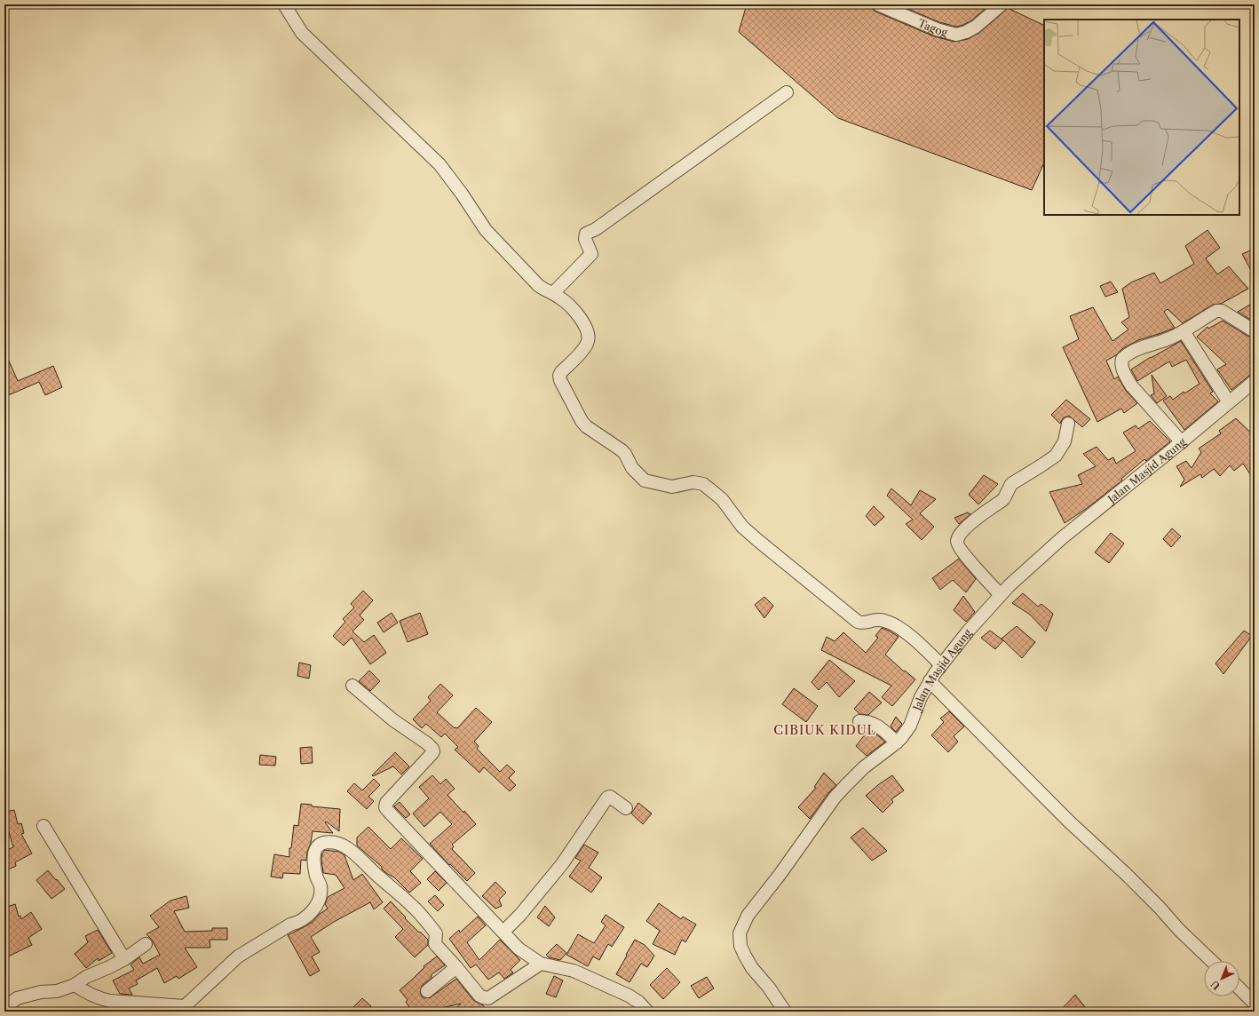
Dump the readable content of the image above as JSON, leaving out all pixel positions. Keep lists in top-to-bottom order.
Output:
{
  "streets": {
    "street": ["Tagog", "Jalan Masjid Agung"]
  },
  "districts": ["CIBIUK KIDUL"],
  "north": "bottom left"
}
